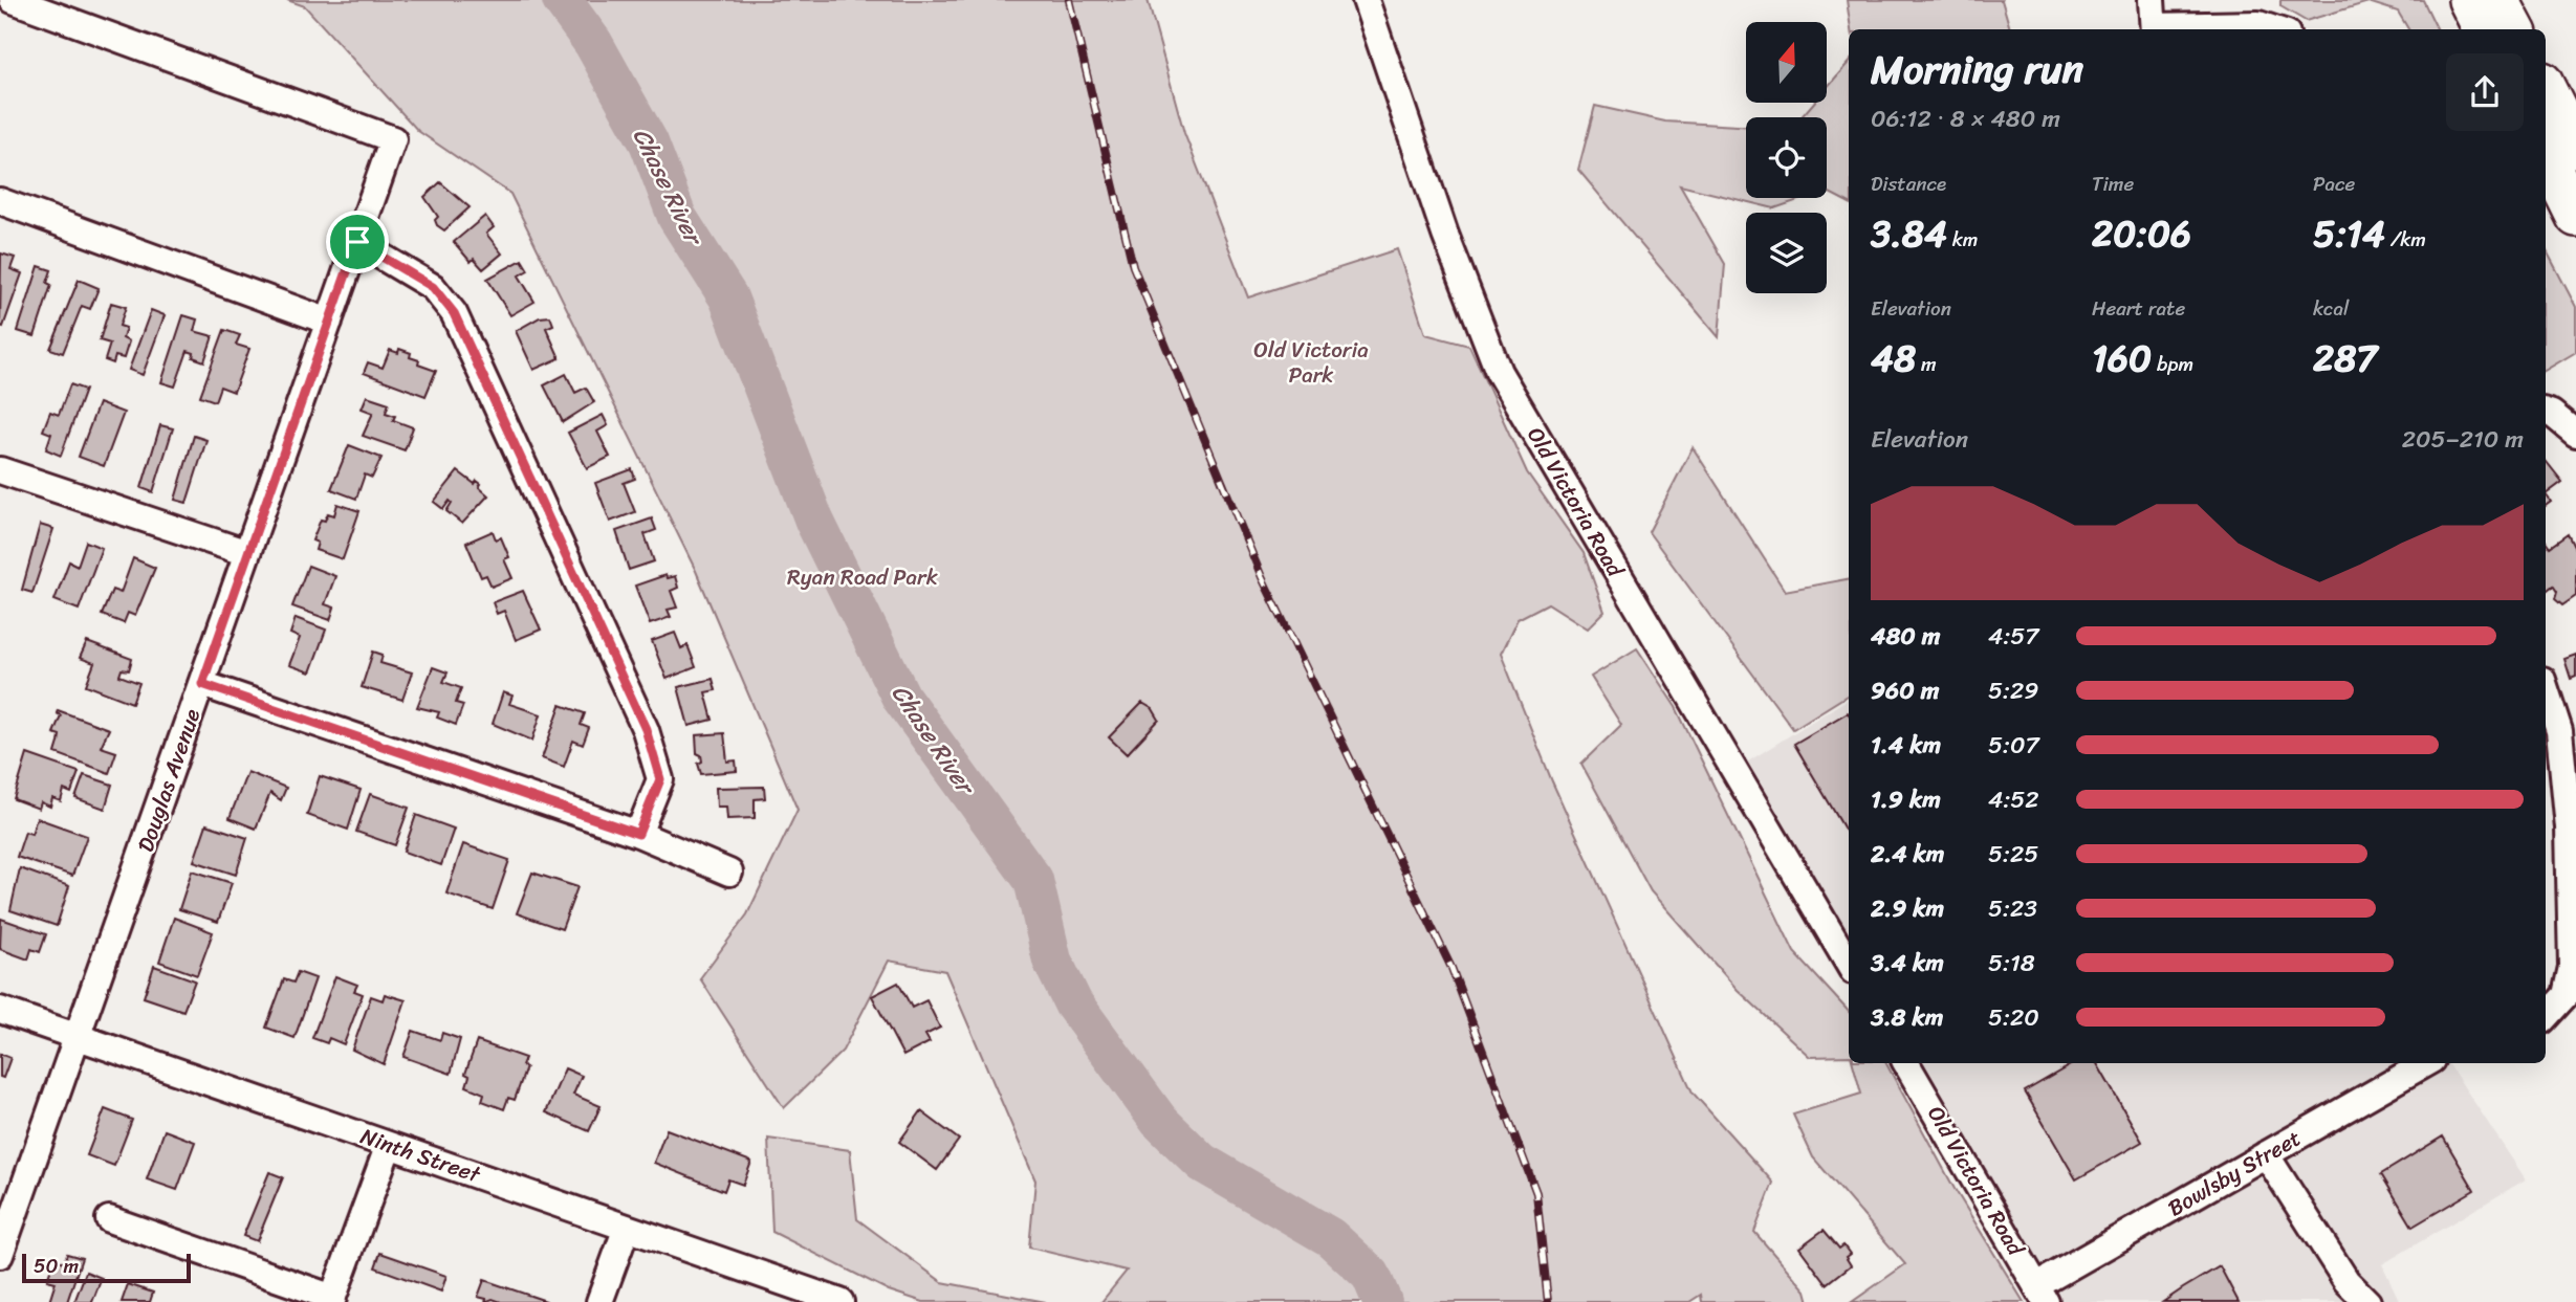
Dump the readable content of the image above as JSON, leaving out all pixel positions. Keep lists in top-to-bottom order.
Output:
{
  "streets": {
    "street": [
      "Old Victoria Road",
      "Douglas Avenue",
      "Ninth Street",
      "Bowlsby Street"
    ]
  },
  "crossings": [
    ["Old Victoria Road", "Bowlsby Street"],
    ["Douglas Avenue", "Ninth Street"]
  ],
  "water": ["Chase River"],
  "parks": ["Old Victoria Park", "Ryan Road Park"],
  "scale_bar": "50 m",
  "north": "top",
  "page": {
    "heading": ["Morning run", "06:12 · 8 × 480 m"],
    "stats": [
      ["Distance", "3.84 km"],
      ["Time", "20:06"],
      ["Pace", "5:14 /km"],
      ["Elevation", "48 m"],
      ["Heart rate", "160 bpm"],
      ["kcal", "287"]
    ],
    "chart": ["Elevation", "205–210 m"],
    "list": [
      {
        "name": "480 m",
        "note": "4:57"
      },
      {
        "name": "960 m",
        "note": "5:29"
      },
      {
        "name": "1.4 km",
        "note": "5:07"
      },
      {
        "name": "1.9 km",
        "note": "4:52"
      },
      {
        "name": "2.4 km",
        "note": "5:25"
      },
      {
        "name": "2.9 km",
        "note": "5:23"
      },
      {
        "name": "3.4 km",
        "note": "5:18"
      },
      {
        "name": "3.8 km",
        "note": "5:20"
      }
    ],
    "scale": "50 m"
  }
}
